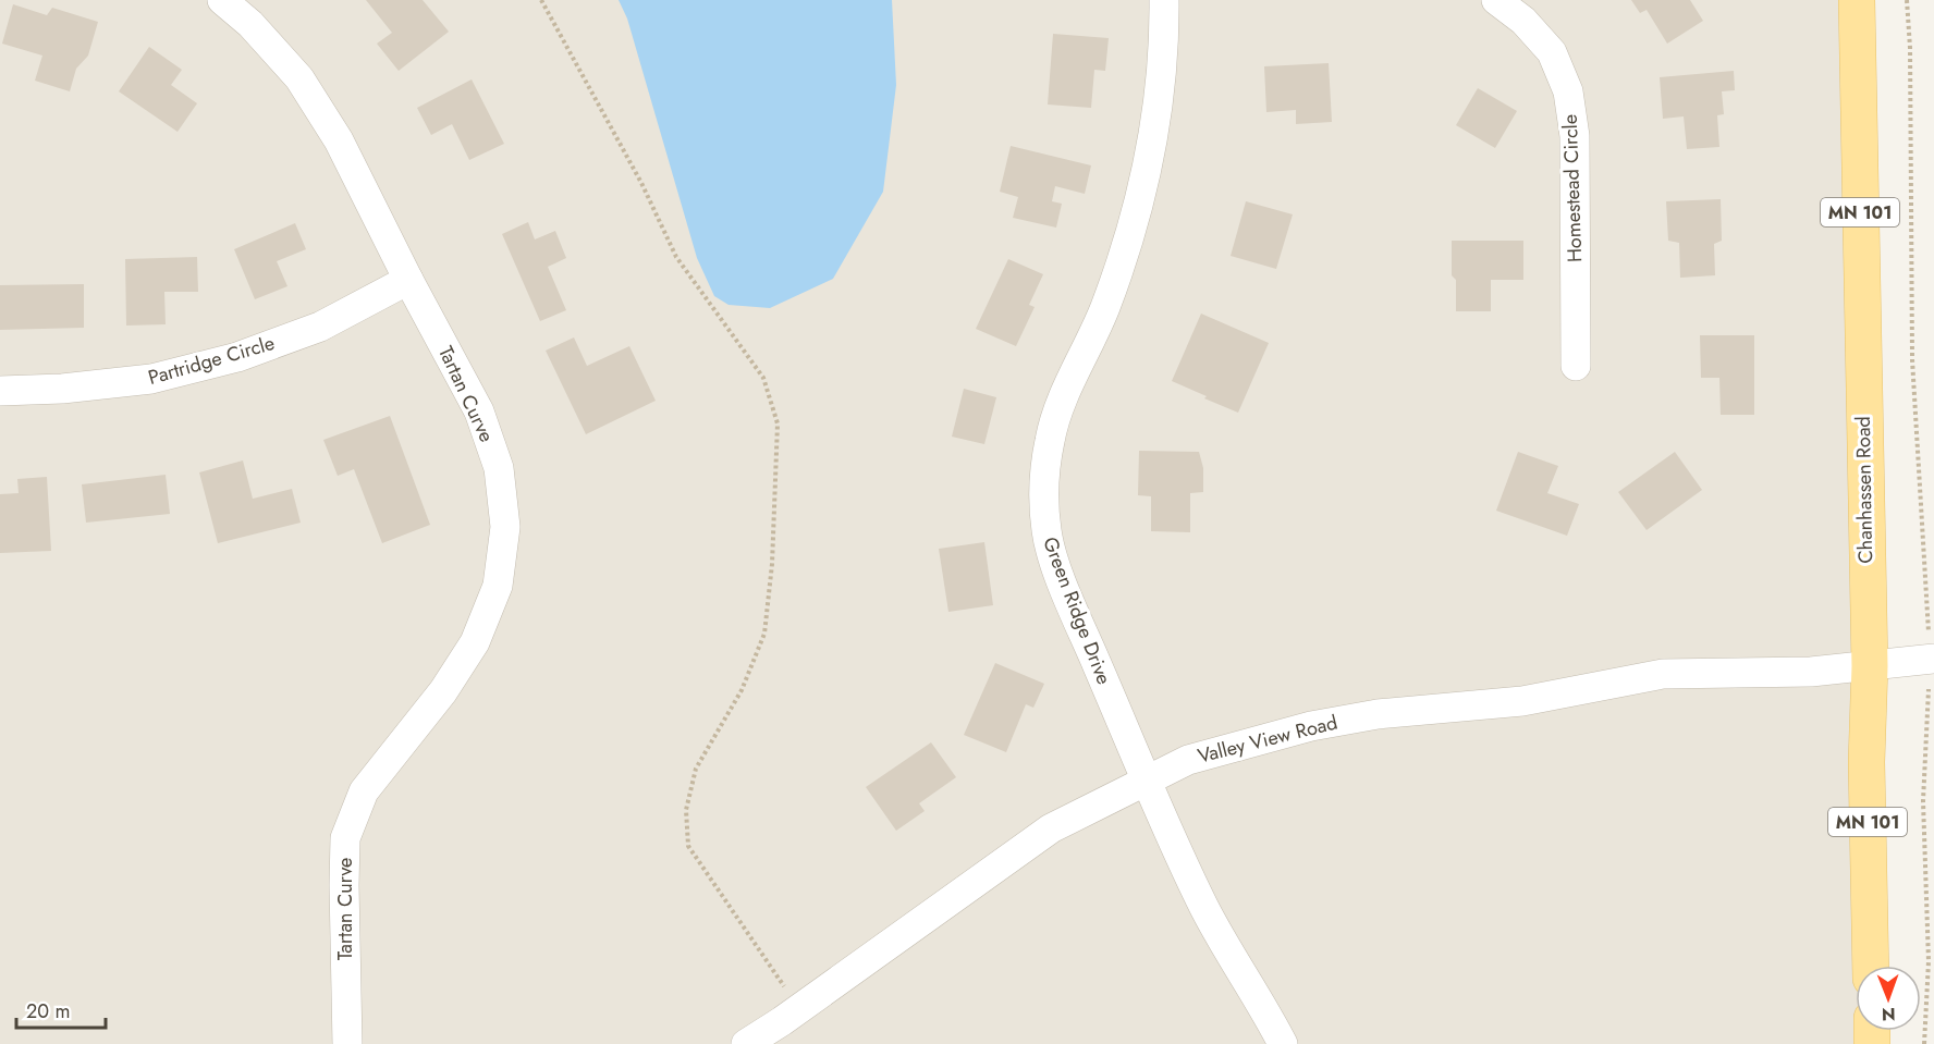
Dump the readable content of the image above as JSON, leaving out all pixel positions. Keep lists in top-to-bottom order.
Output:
{
  "streets": {
    "main road": ["MN 101", "Chanhassen Road"],
    "street": [
      "Homestead Circle",
      "Partridge Circle",
      "Tartan Curve",
      "Green Ridge Drive",
      "Valley View Road"
    ]
  },
  "crossings": [
    ["Partridge Circle", "Tartan Curve"],
    ["Chanhassen Road", "Valley View Road"],
    ["Green Ridge Drive", "Valley View Road"]
  ],
  "scale_bar": "20 m",
  "north": "bottom"
}
